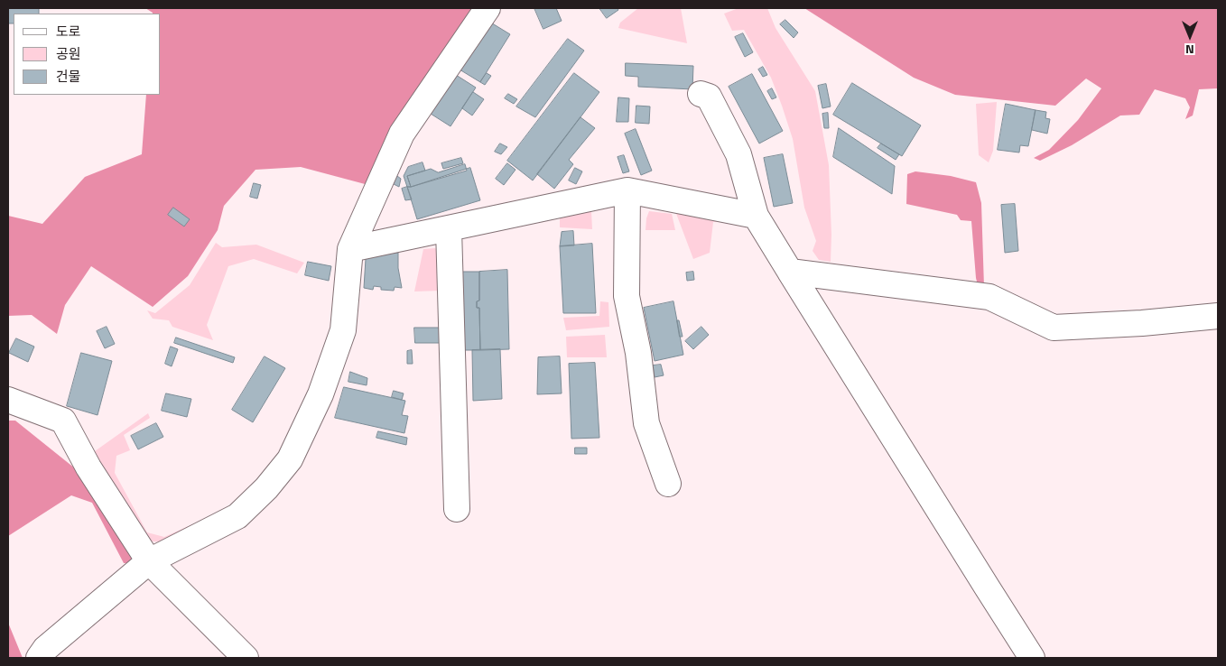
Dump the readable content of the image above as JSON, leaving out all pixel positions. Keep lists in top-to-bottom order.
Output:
{
  "legend": ["도로", "공원", "건물"],
  "north": "bottom"
}
